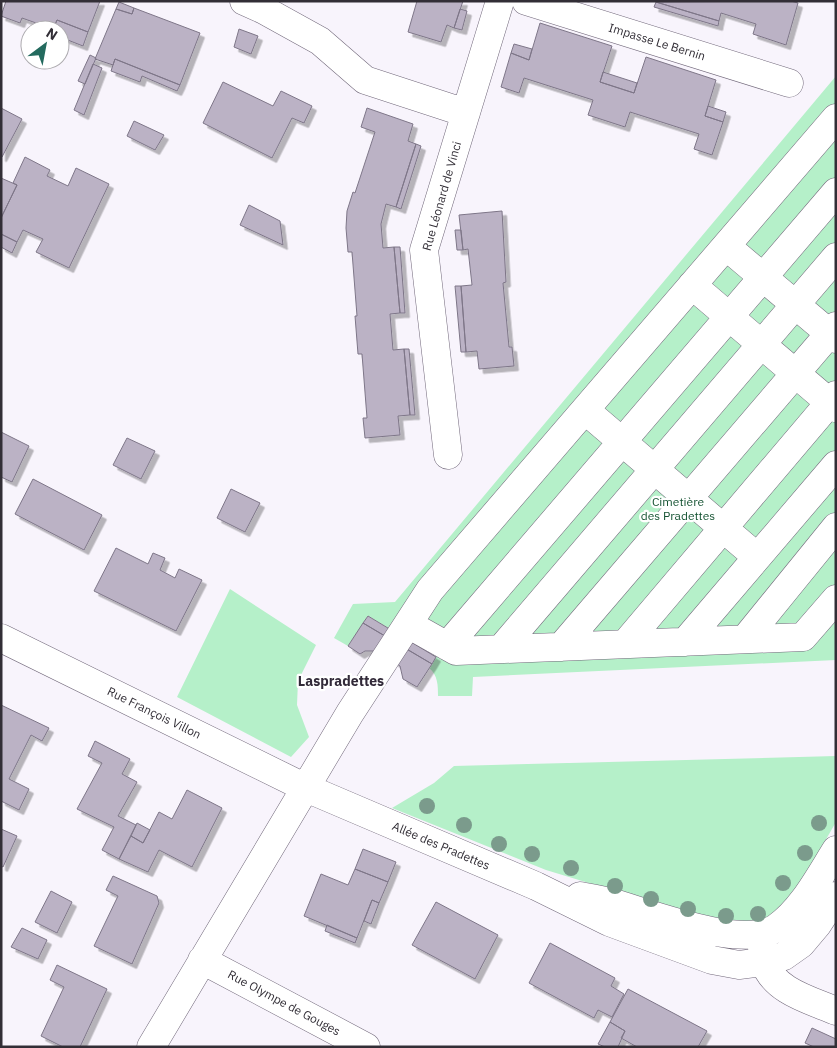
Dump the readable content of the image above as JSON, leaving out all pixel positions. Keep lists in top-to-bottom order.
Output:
{
  "streets": {
    "street": [
      "Impasse Le Bernin",
      "Rue Léonard de Vinci",
      "Rue François Villon",
      "Allée des Pradettes",
      "Rue Olympe de Gouges"
    ]
  },
  "crossings": [
    ["Rue François Villon", "Allée des Pradettes"]
  ],
  "districts": ["Laspradettes"],
  "parks": ["Cimetière des Pradettes"],
  "north": "top right"
}
